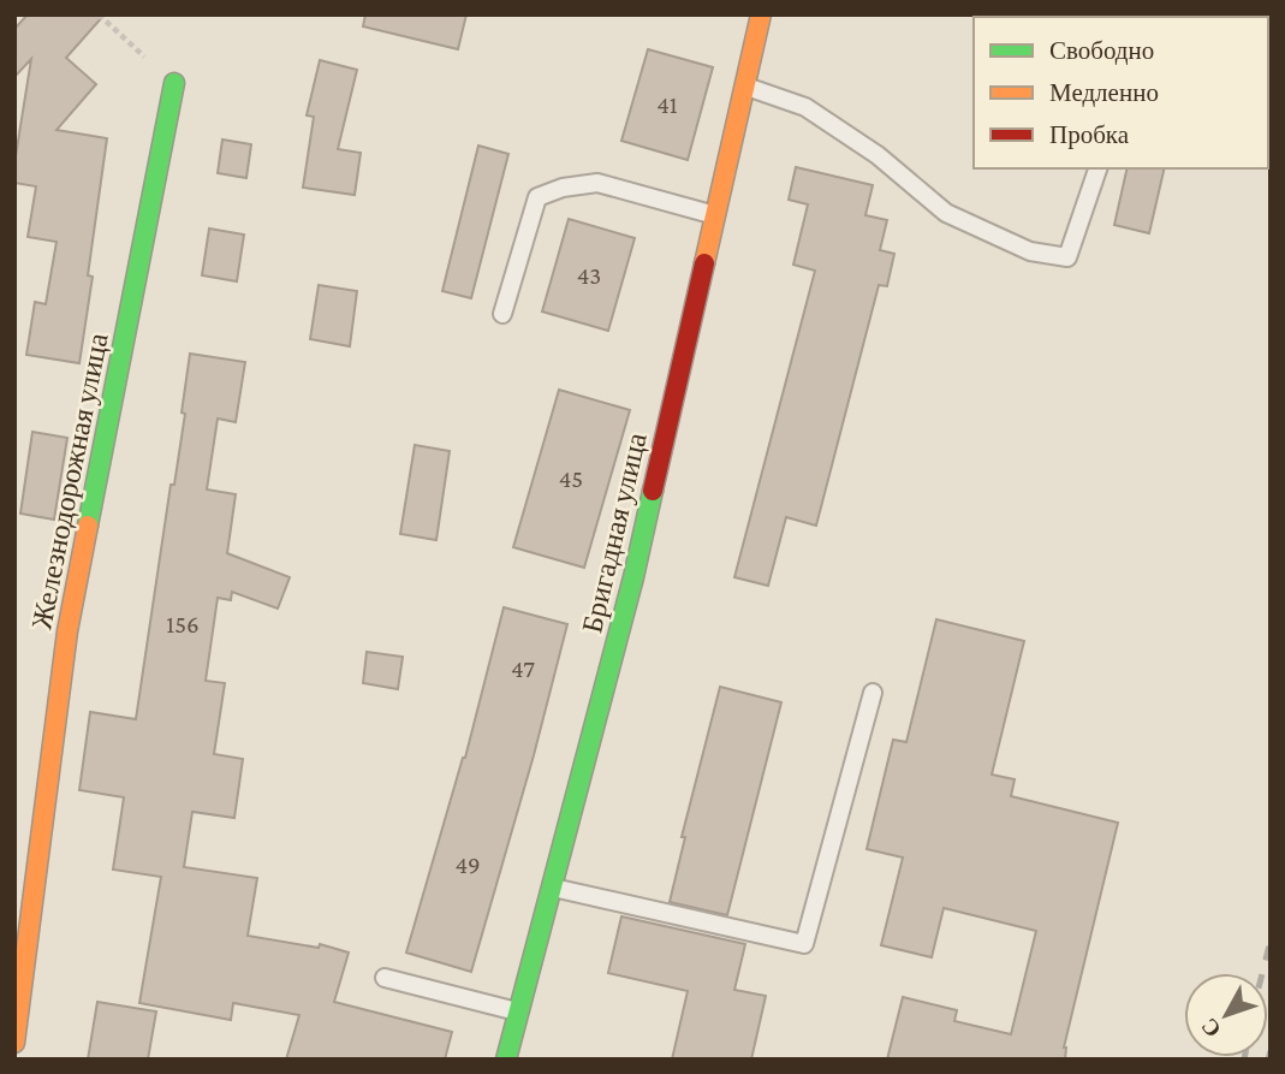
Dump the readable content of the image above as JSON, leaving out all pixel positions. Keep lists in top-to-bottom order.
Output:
{
  "streets": {
    "street": ["Железнодорожная улица", "Бригадная улица"]
  },
  "house_numbers": [
    "41",
    "43",
    "45",
    "156",
    "47",
    "49"
  ],
  "legend": ["Свободно", "Медленно", "Пробка"],
  "north": "bottom left"
}
